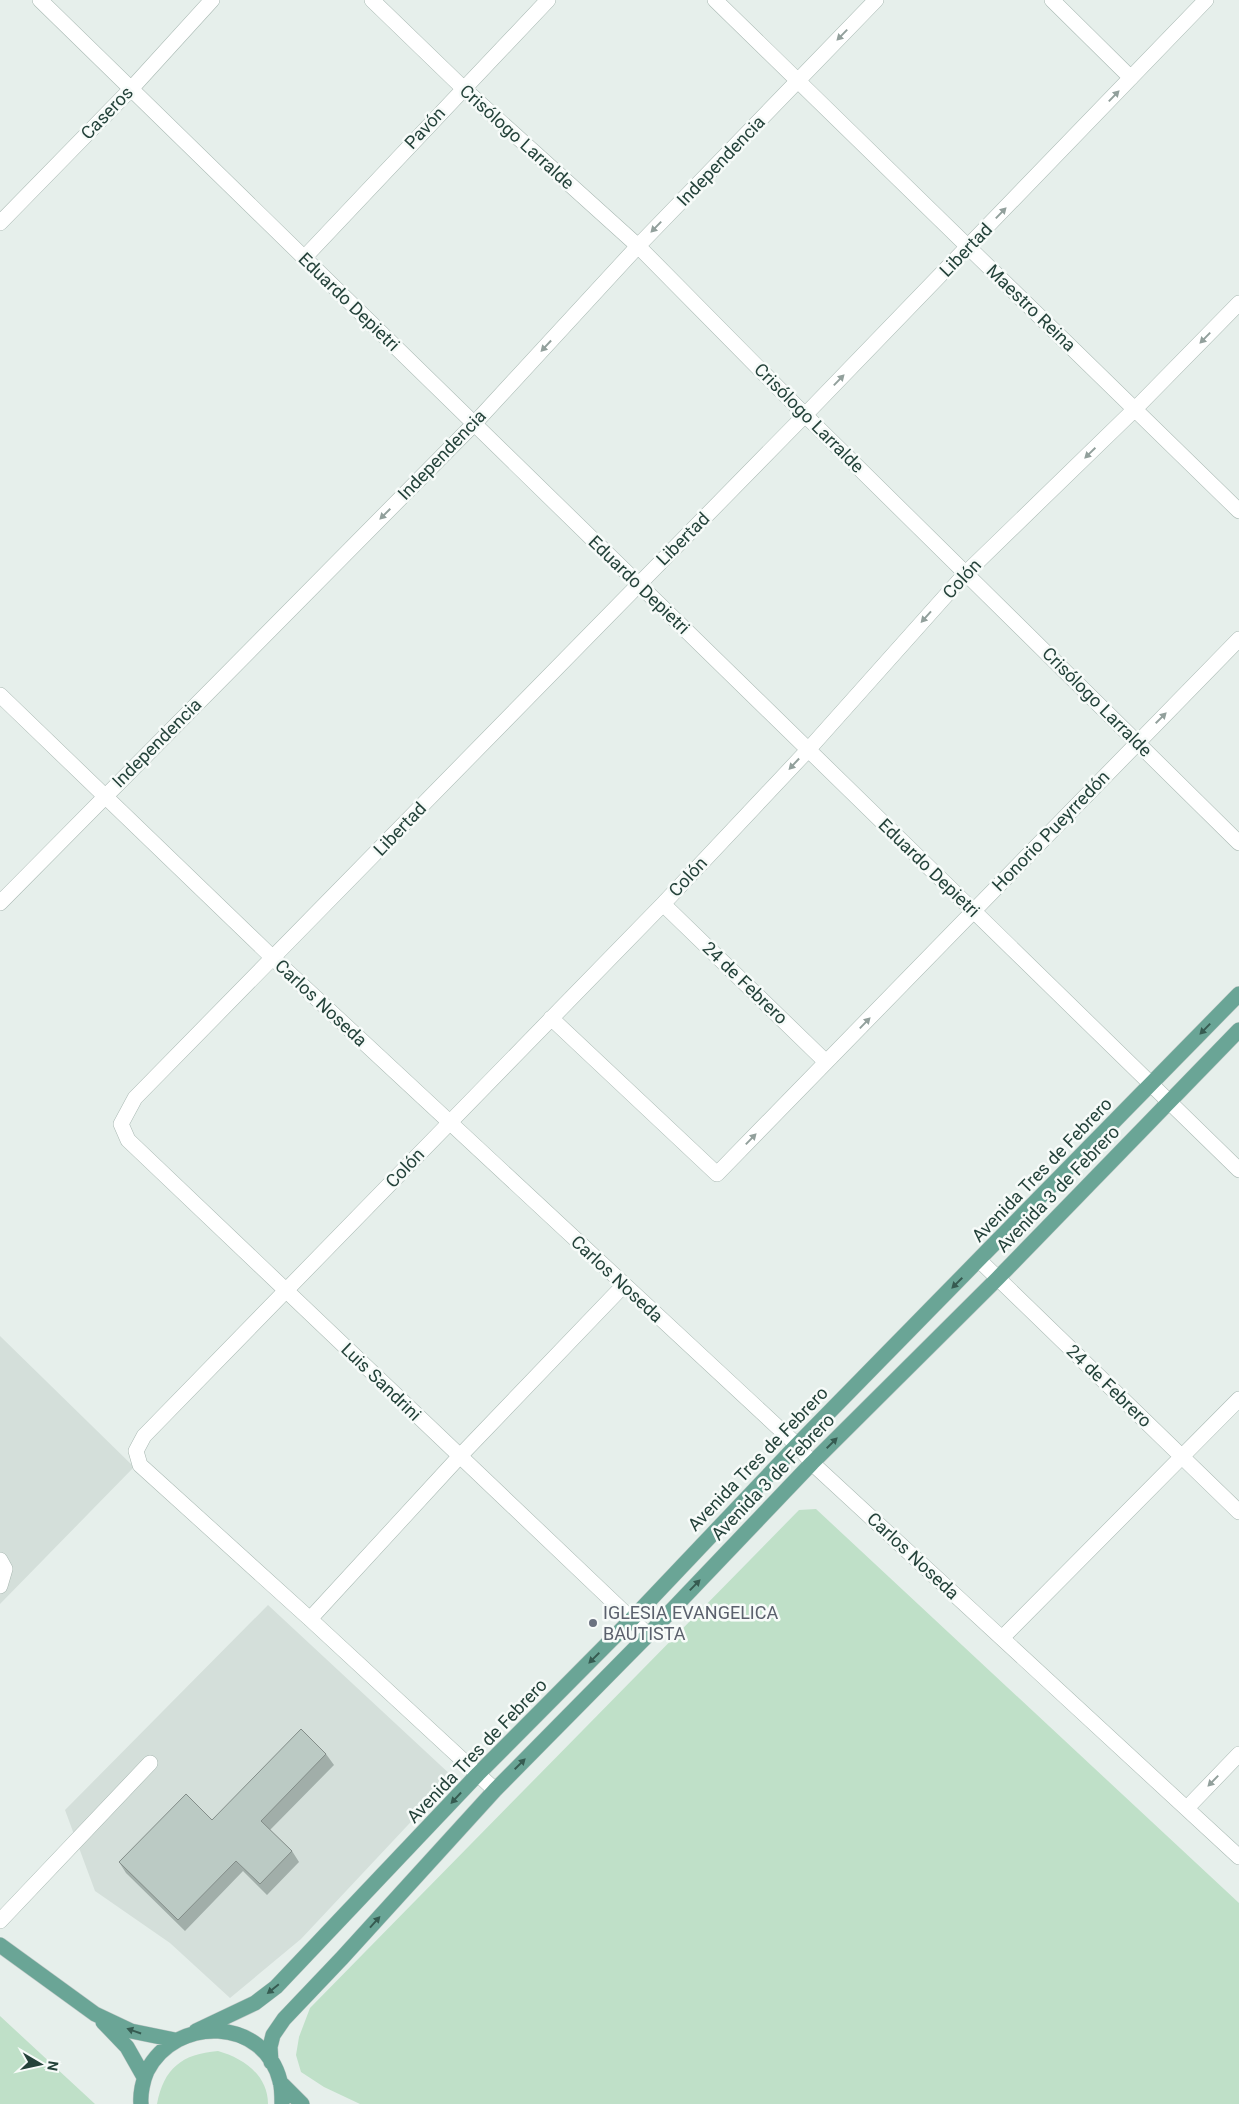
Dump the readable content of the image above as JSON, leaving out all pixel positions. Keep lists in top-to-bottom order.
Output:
{
  "streets": {
    "main road": ["Avenida Tres de Febrero", "Avenida 3 de Febrero"],
    "street": [
      "Caseros",
      "Pavón",
      "Crisólogo Larralde",
      "Independencia",
      "Libertad",
      "Eduardo Depietri",
      "Maestro Reina",
      "Colón",
      "Honorio Pueyrredón",
      "24 de Febrero",
      "Carlos Noseda",
      "Luis Sandrini"
    ]
  },
  "crossings": [
    ["Caseros", "Eduardo Depietri"],
    ["Pavón", "Crisólogo Larralde"],
    ["Pavón", "Eduardo Depietri"],
    ["Crisólogo Larralde", "Independencia"],
    ["Crisólogo Larralde", "Libertad"],
    ["Crisólogo Larralde", "Colón"],
    ["Crisólogo Larralde", "Honorio Pueyrredón"],
    ["Independencia", "Eduardo Depietri"],
    ["Independencia", "Maestro Reina"],
    ["Independencia", "Carlos Noseda"],
    ["Libertad", "Eduardo Depietri"],
    ["Libertad", "Maestro Reina"],
    ["Libertad", "Carlos Noseda"],
    ["Libertad", "Luis Sandrini"],
    ["Eduardo Depietri", "Colón"],
    ["Eduardo Depietri", "Honorio Pueyrredón"],
    ["Eduardo Depietri", "Avenida Tres de Febrero"],
    ["Eduardo Depietri", "Avenida 3 de Febrero"],
    ["Maestro Reina", "Colón"],
    ["Colón", "Honorio Pueyrredón"],
    ["Colón", "24 de Febrero"],
    ["Colón", "Carlos Noseda"],
    ["Colón", "Luis Sandrini"],
    ["Honorio Pueyrredón", "24 de Febrero"],
    ["24 de Febrero", "Avenida Tres de Febrero"],
    ["24 de Febrero", "Avenida 3 de Febrero"],
    ["Carlos Noseda", "Avenida Tres de Febrero"],
    ["Carlos Noseda", "Avenida 3 de Febrero"],
    ["Avenida Tres de Febrero", "Luis Sandrini"],
    ["Avenida 3 de Febrero", "Luis Sandrini"]
  ],
  "one_way": [
    "Independencia",
    "Colón",
    "Avenida Tres de Febrero",
    "Avenida 3 de Febrero"
  ],
  "places": ["IGLESIA EVANGELICA BAUTISTA"],
  "north": "right"
}
